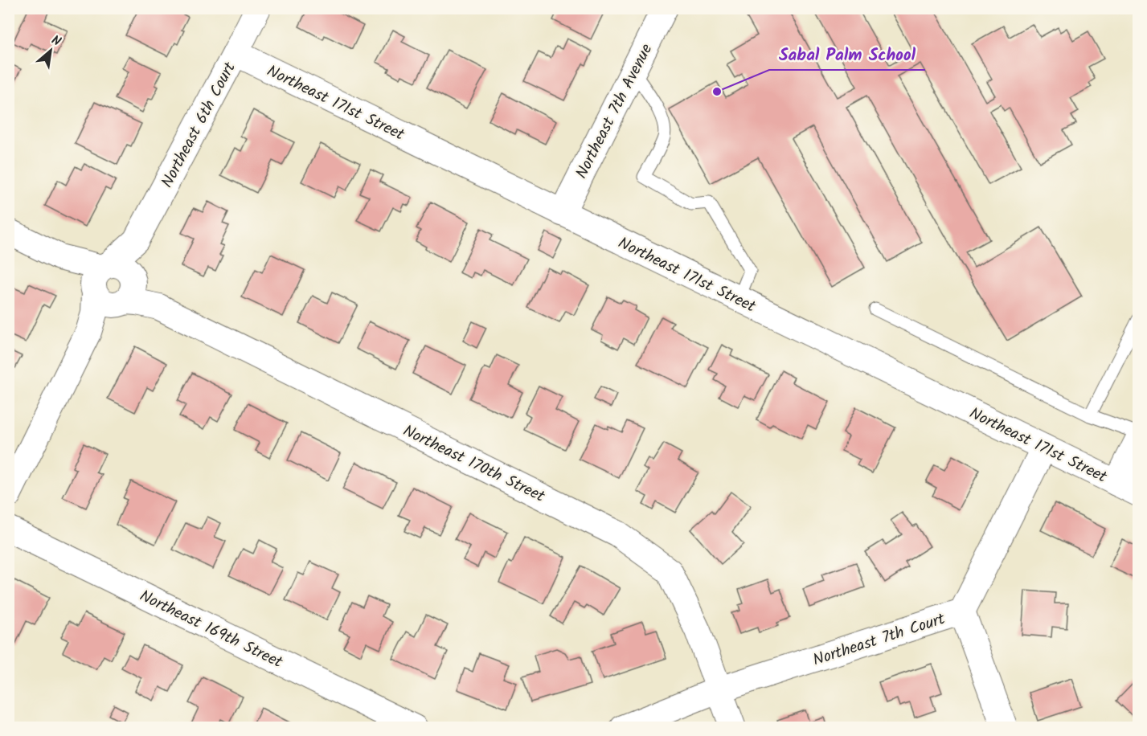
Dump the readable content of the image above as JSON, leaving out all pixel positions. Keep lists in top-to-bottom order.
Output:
{
  "streets": {
    "street": [
      "Northeast 171st Street",
      "Northeast 7th Avenue",
      "Northeast 6th Court",
      "Northeast 170th Street",
      "Northeast 169th Street",
      "Northeast 7th Court"
    ]
  },
  "crossings": [
    ["Northeast 171st Street", "Northeast 7th Avenue"],
    ["Northeast 171st Street", "Northeast 6th Court"],
    ["Northeast 171st Street", "Northeast 7th Court"],
    ["Northeast 6th Court", "Northeast 170th Street"],
    ["Northeast 170th Street", "Northeast 7th Court"]
  ],
  "places": ["Sabal Palm School"],
  "north": "top right"
}
